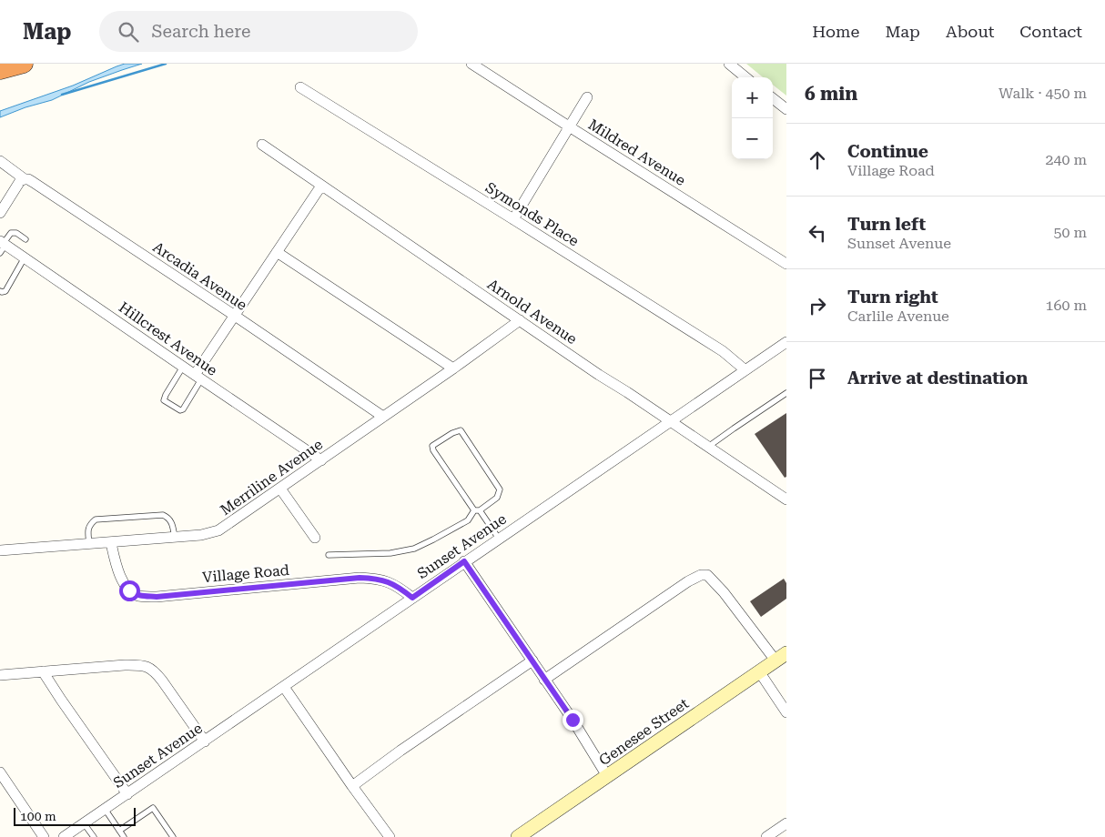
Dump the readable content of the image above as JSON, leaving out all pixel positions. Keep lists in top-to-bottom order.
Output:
{
  "streets": {
    "main road": ["Genesee Street"],
    "street": [
      "Mildred Avenue",
      "Symonds Place",
      "Arcadia Avenue",
      "Arnold Avenue",
      "Hillcrest Avenue",
      "Merriline Avenue",
      "Sunset Avenue",
      "Village Road"
    ]
  },
  "crossings": [
    ["Symonds Place", "Sunset Avenue"],
    ["Arcadia Avenue", "Merriline Avenue"],
    ["Arnold Avenue", "Merriline Avenue"],
    ["Arnold Avenue", "Sunset Avenue"],
    ["Hillcrest Avenue", "Merriline Avenue"],
    ["Merriline Avenue", "Village Road"],
    ["Sunset Avenue", "Village Road"]
  ],
  "scale_bar": "100 m",
  "page": {
    "header": "Map",
    "search": "Search here",
    "nav": [
      "Home",
      "Map",
      "About",
      "Contact"
    ],
    "heading": ["6 min", "Walk · 450 m"],
    "map_buttons": ["+", "−"],
    "list": [
      ["Continue", "Village Road", "240 m"],
      ["Turn left", "Sunset Avenue", "50 m"],
      ["Turn right", "Carlile Avenue", "160 m"],
      "Arrive at destination"
    ],
    "scale": "100 m"
  }
}
